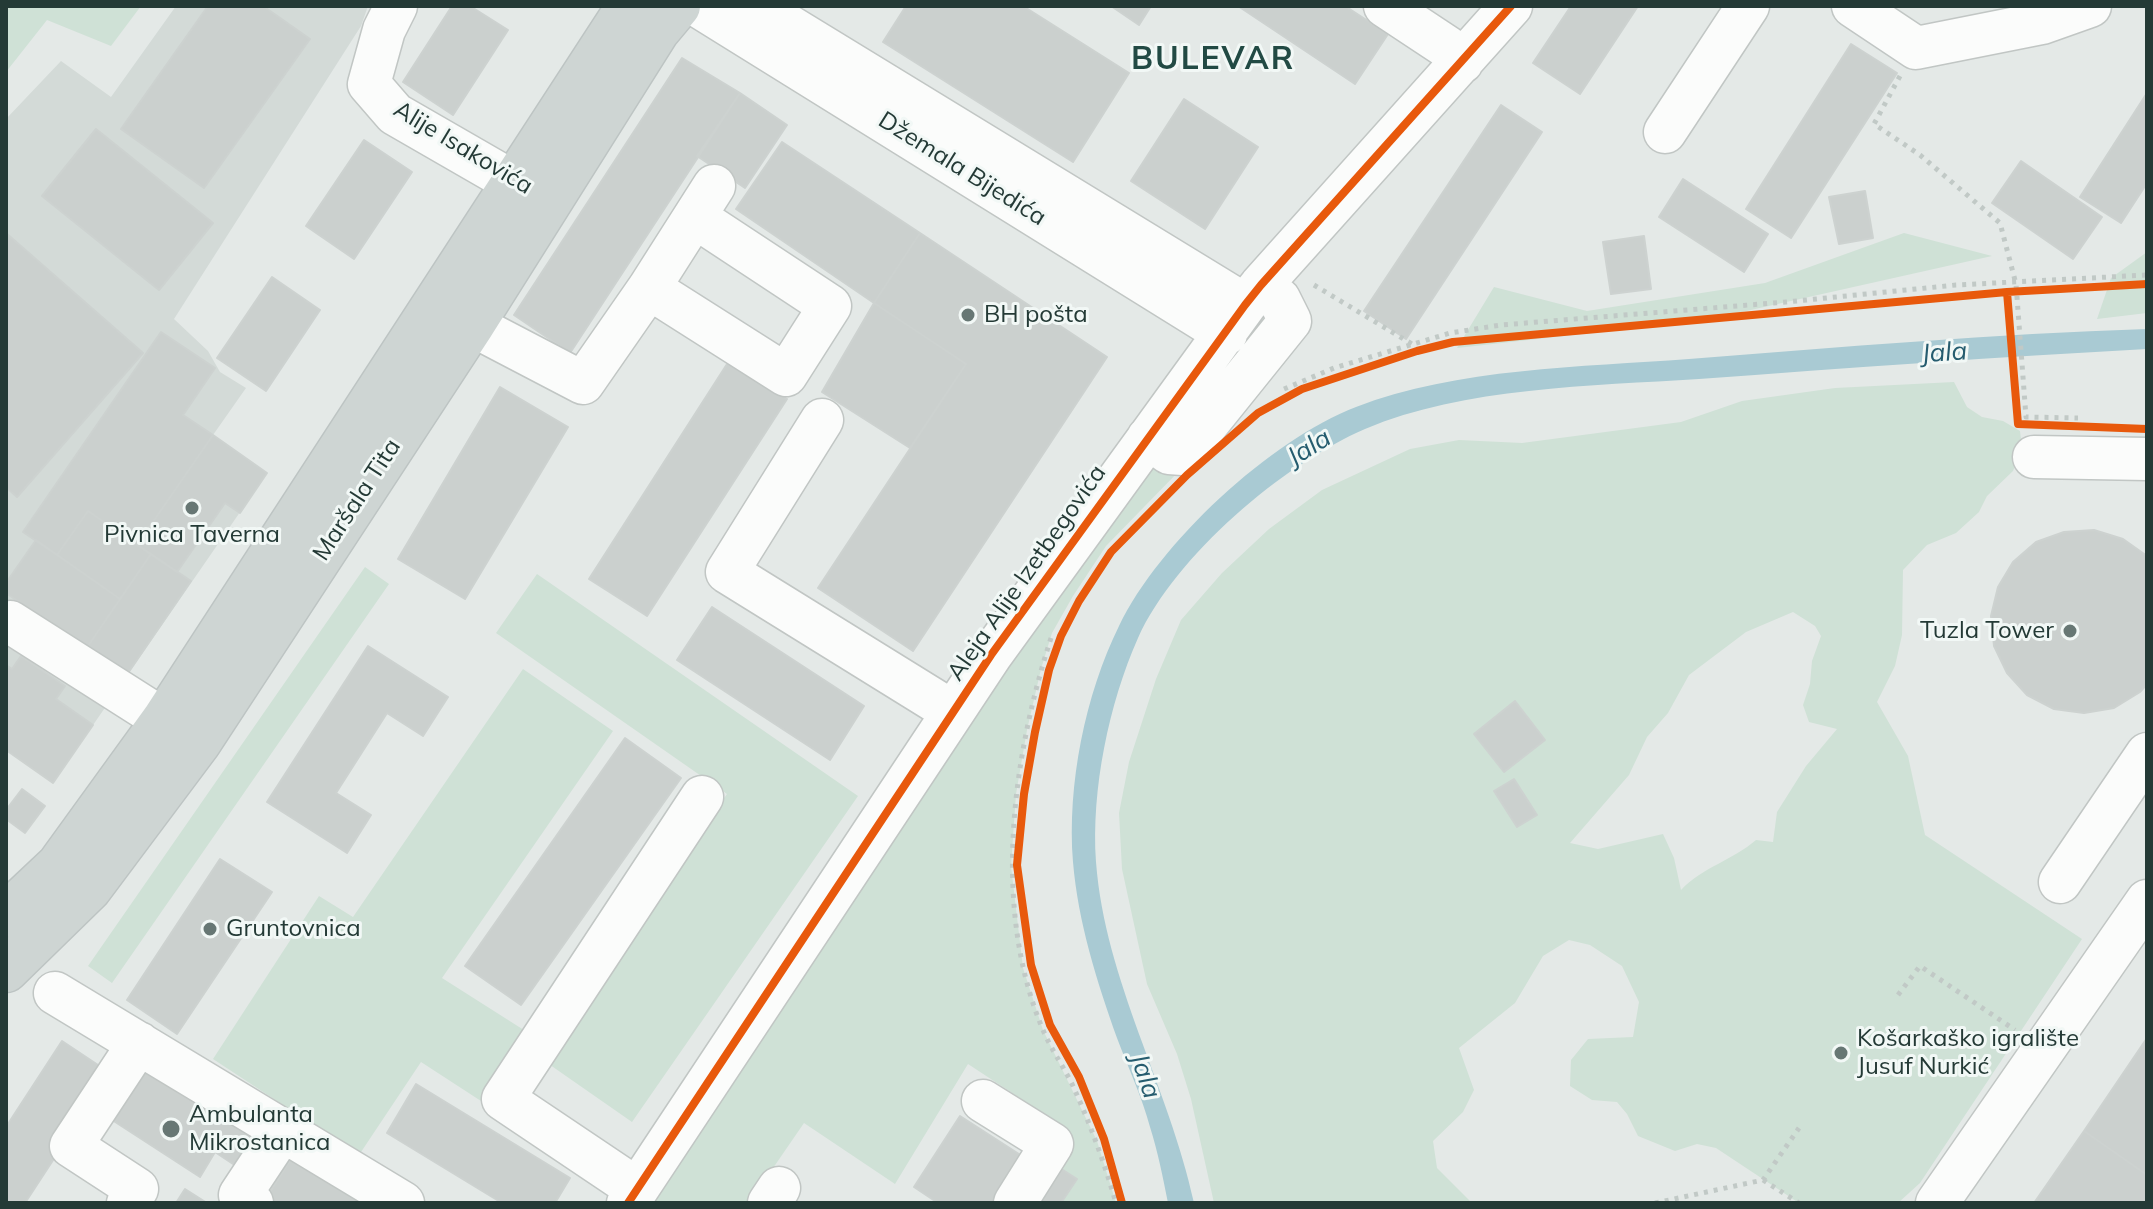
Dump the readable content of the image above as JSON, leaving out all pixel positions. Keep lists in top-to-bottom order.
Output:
{
  "streets": {
    "main road": ["Maršala Tita"],
    "street": ["Alije Isakovića", "Džemala Bijedića", "Aleja Alije Izetbegovića"]
  },
  "crossings": [
    ["Alije Isakovića", "Maršala Tita"],
    ["Džemala Bijedića", "Aleja Alije Izetbegovića"]
  ],
  "districts": ["BULEVAR"],
  "water": ["Jala"],
  "places": [
    "BH pošta",
    "Pivnica Taverna",
    "Tuzla Tower",
    "Gruntovnica",
    "Košarkaško igralište Jusuf Nurkić",
    "Ambulanta Mikrostanica"
  ]
}
